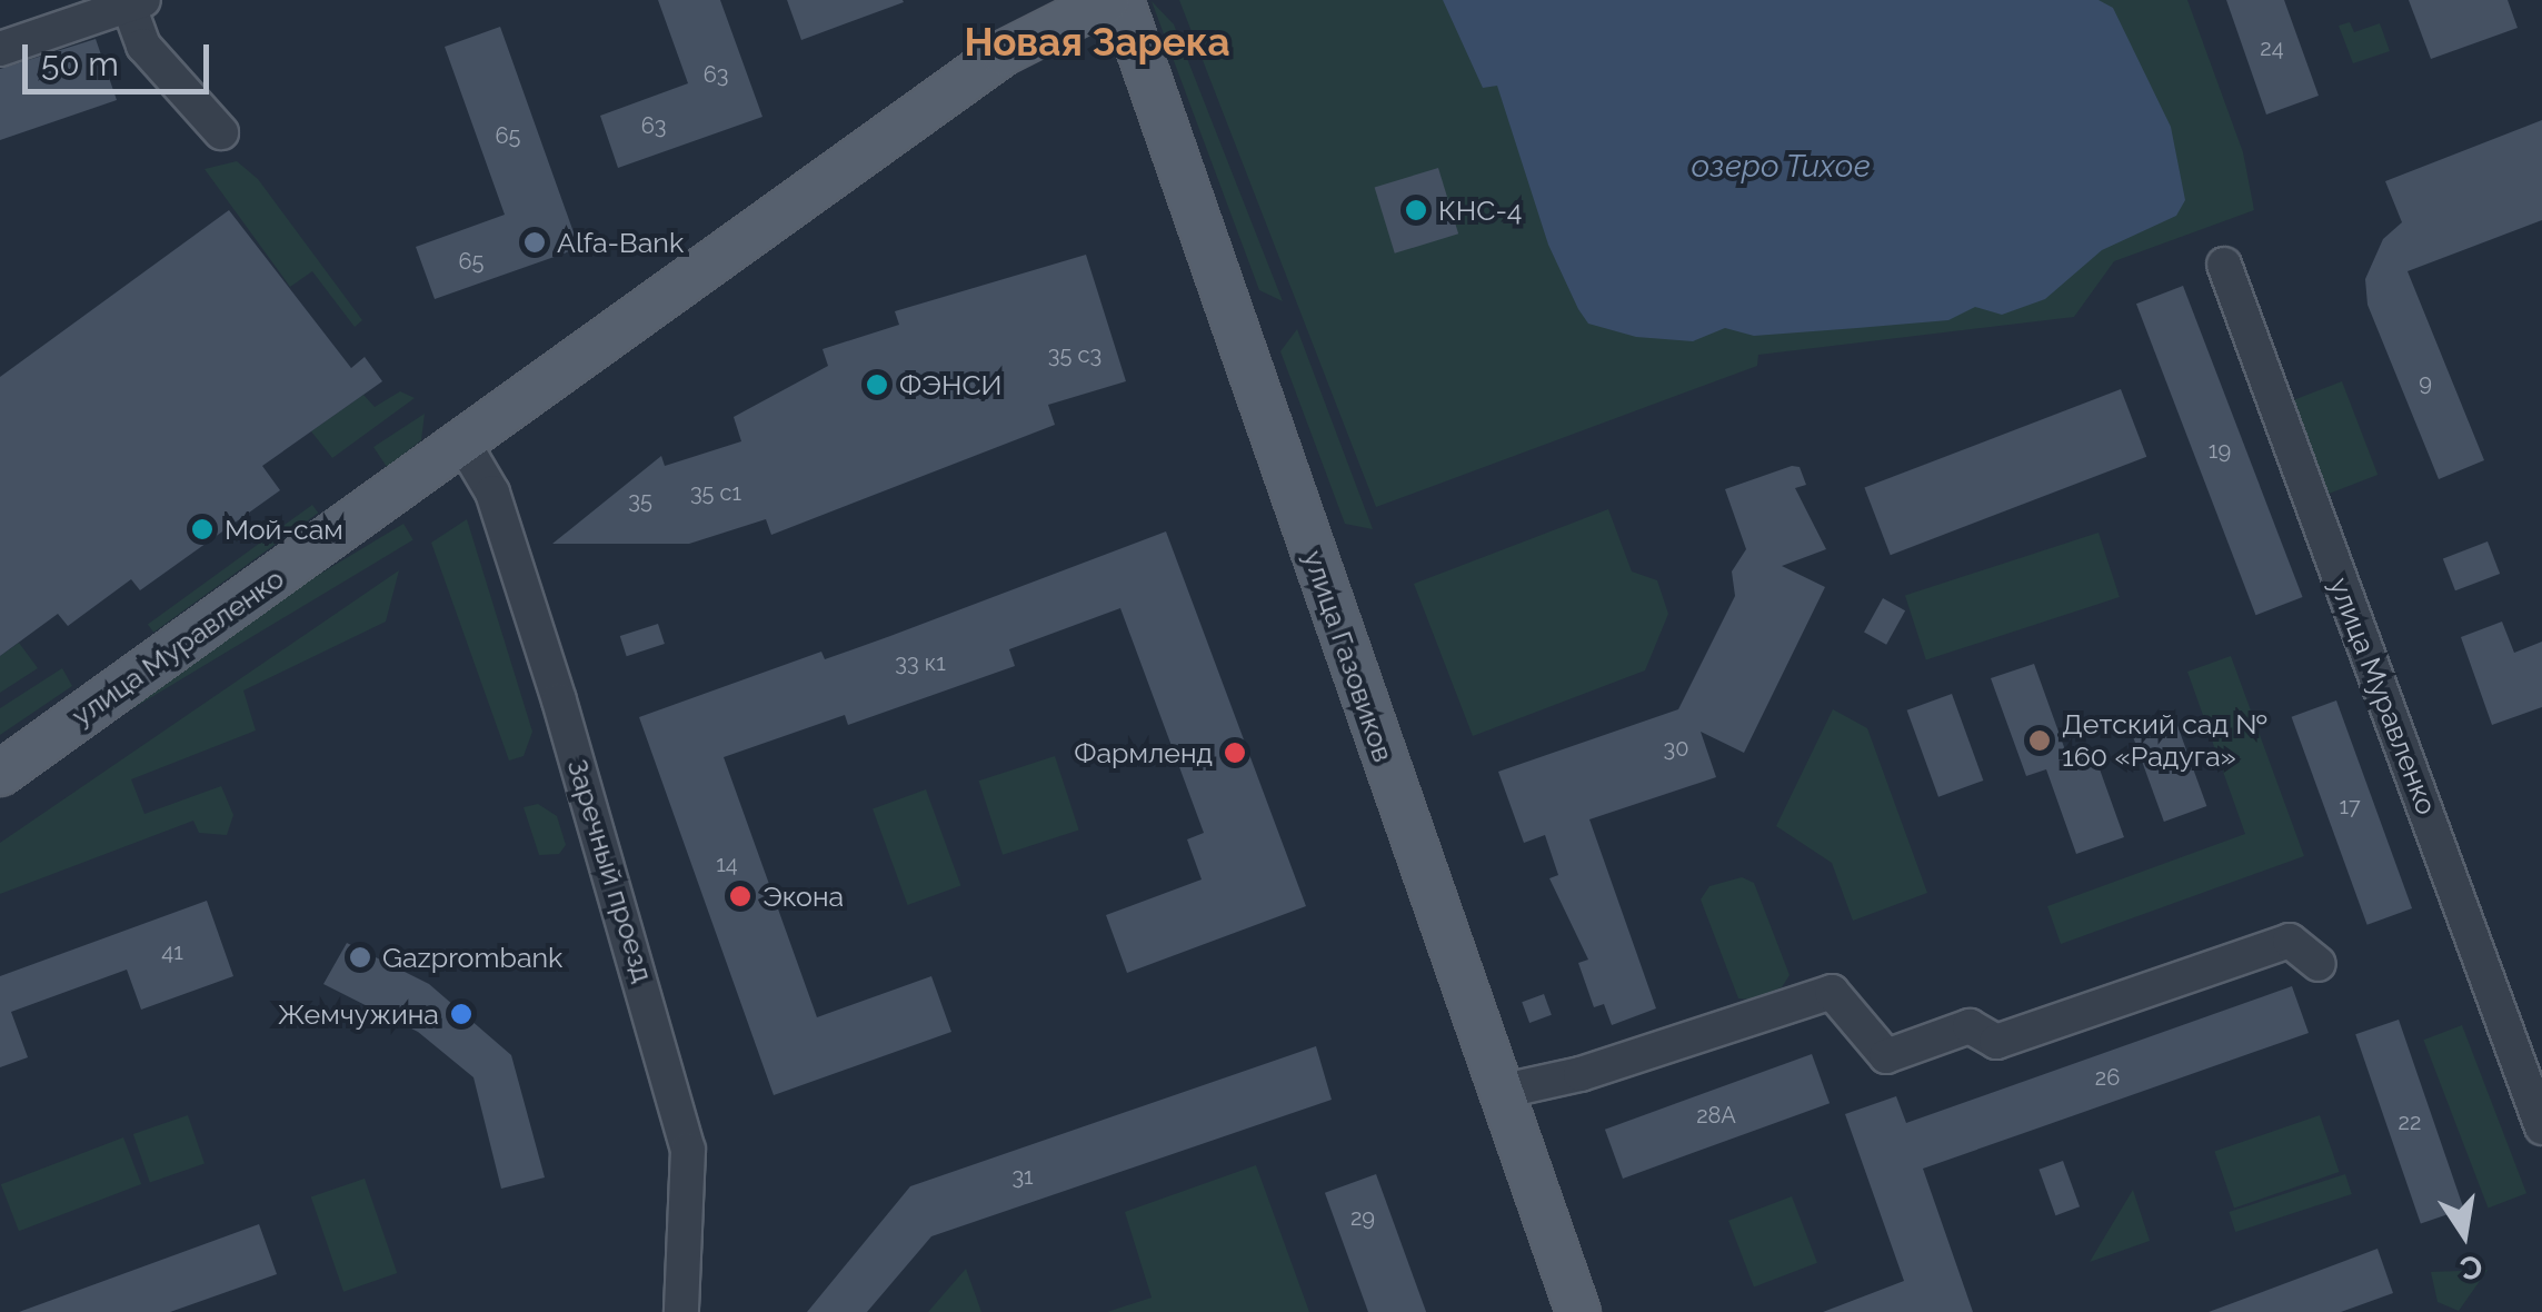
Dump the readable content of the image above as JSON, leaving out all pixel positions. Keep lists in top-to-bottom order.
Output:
{
  "streets": {
    "main road": ["улица Муравленко", "улица Газовиков"],
    "street": ["Заречный проезд"]
  },
  "crossings": [
    ["улица Муравленко", "Заречный проезд"]
  ],
  "districts": ["Новая Зарека"],
  "water": ["озеро Тихое"],
  "places": [
    "КНС-4",
    "Alfa-Bank",
    "ФЭНСИ",
    "Мой-сам",
    "Детский сад № 160 «Радуга»",
    "Фармленд",
    "Экона",
    "Gazprombank",
    "Жемчужина"
  ],
  "house_numbers": [
    "24",
    "63",
    "63",
    "65",
    "65",
    "35 с3",
    "9",
    "19",
    "35 с1",
    "35",
    "33 к1",
    "30",
    "17",
    "14",
    "41",
    "26",
    "28А",
    "22",
    "31",
    "29"
  ],
  "scale_bar": "50 m",
  "north": "bottom"
}
